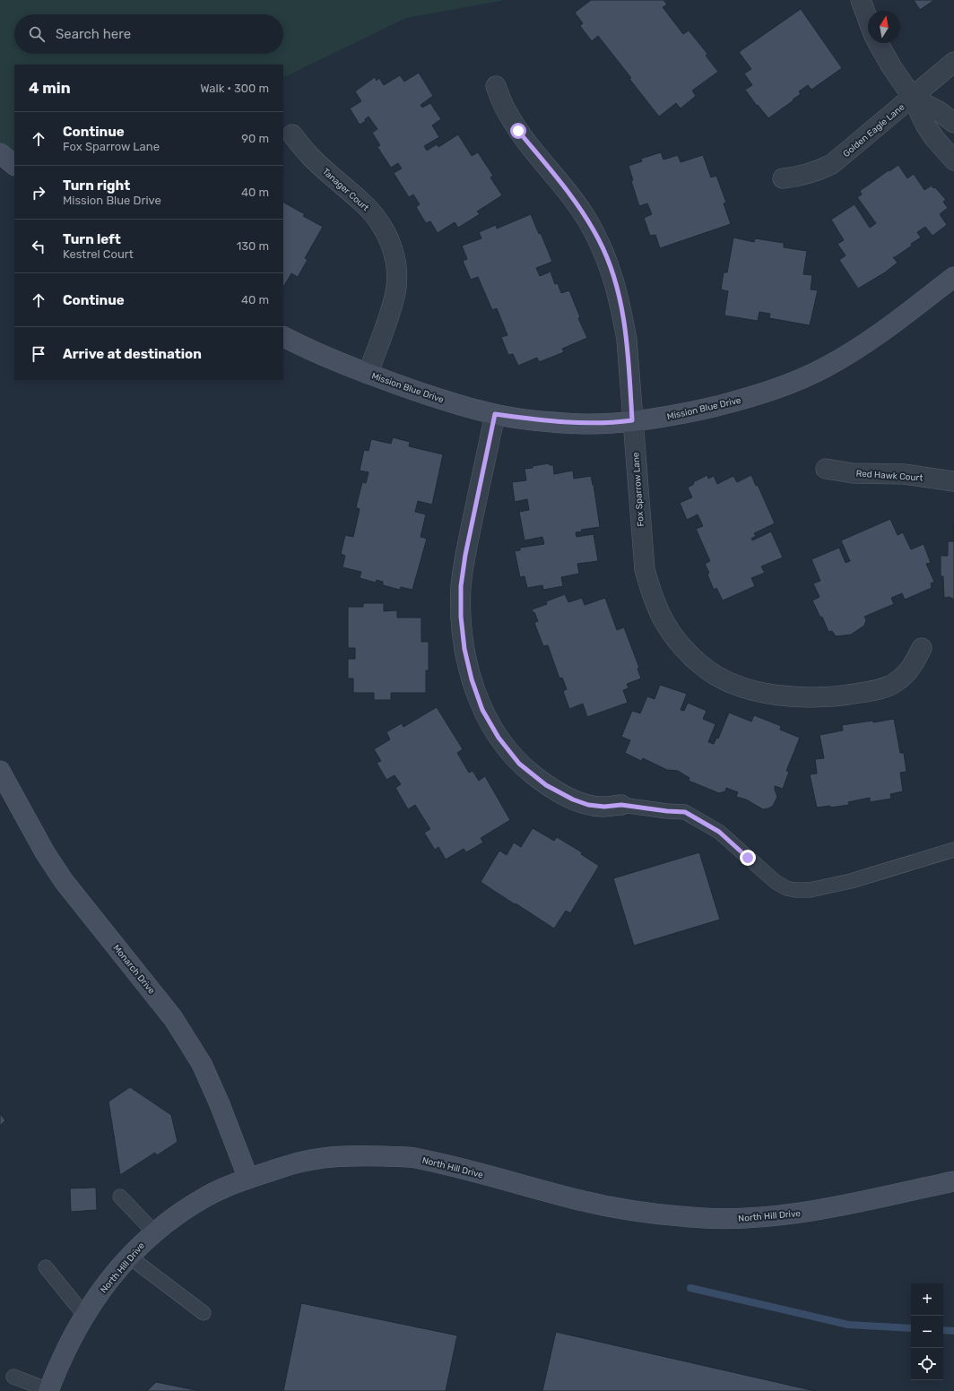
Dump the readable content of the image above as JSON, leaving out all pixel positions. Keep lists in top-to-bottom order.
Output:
{
  "streets": {
    "street": [
      "Golden Eagle Lane",
      "Tanager Court",
      "Mission Blue Drive",
      "Red Hawk Court",
      "Fox Sparrow Lane",
      "Monarch Drive",
      "North Hill Drive"
    ]
  },
  "crossings": [
    ["Tanager Court", "Mission Blue Drive"],
    ["Mission Blue Drive", "Fox Sparrow Lane"],
    ["Monarch Drive", "North Hill Drive"]
  ],
  "north": "top",
  "page": {
    "search": "Search here",
    "heading": ["4 min", "Walk · 300 m"],
    "list": [
      ["Continue", "Fox Sparrow Lane", "90 m"],
      ["Turn right", "Mission Blue Drive", "40 m"],
      ["Turn left", "Kestrel Court", "130 m"],
      ["Continue", "40 m"],
      "Arrive at destination"
    ],
    "map_buttons": ["+", "−"]
  }
}
